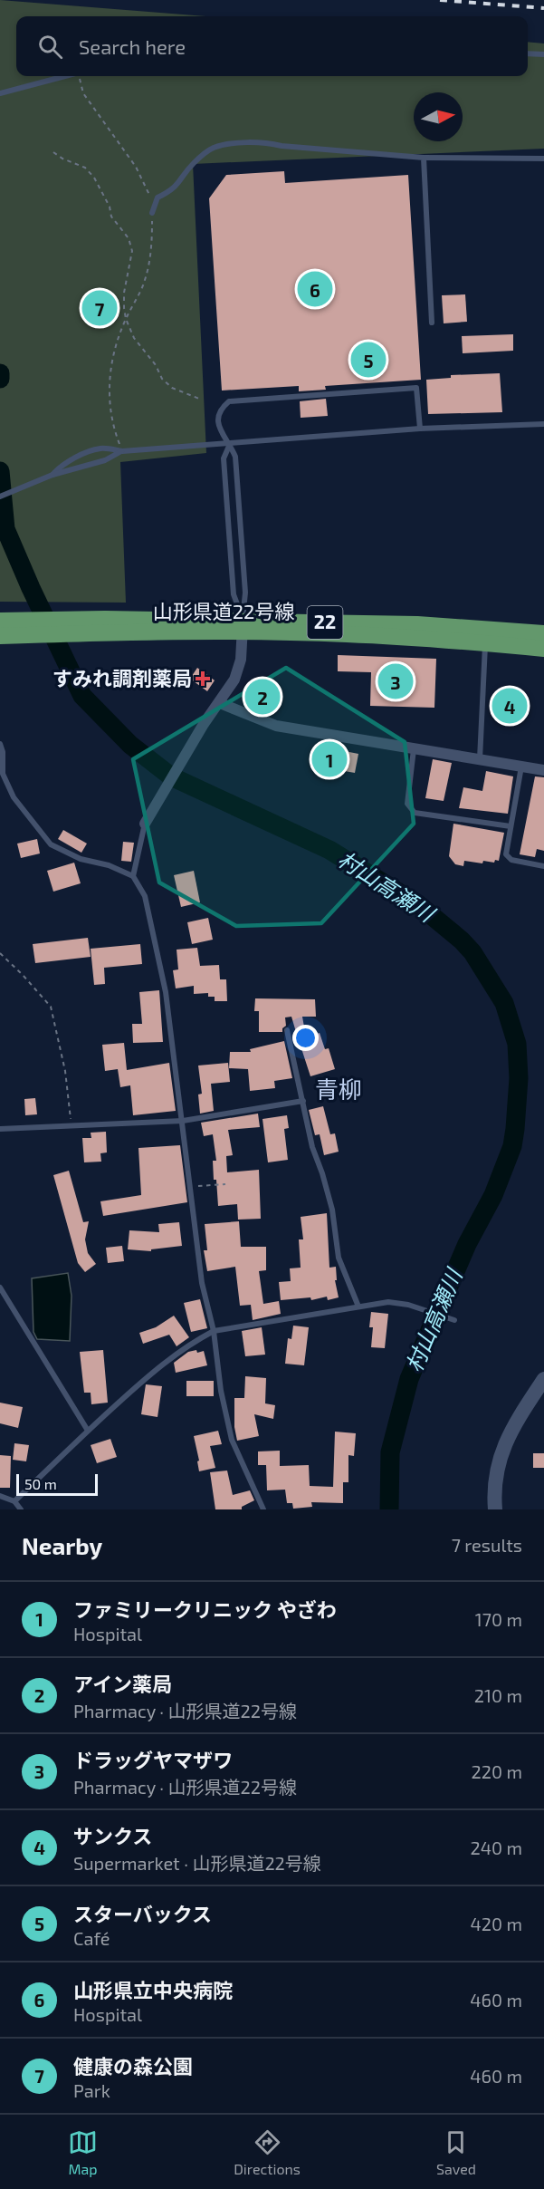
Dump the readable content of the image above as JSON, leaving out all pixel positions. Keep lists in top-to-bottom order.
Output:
{
  "streets": {
    "main road": ["山形県道22号線", "22"]
  },
  "districts": ["青柳"],
  "water": ["村山高瀬川"],
  "places": {
    "health": ["すみれ調剤薬局"]
  },
  "scale_bar": "50 m",
  "north": "right",
  "page": {
    "search": "Search here",
    "pins": [
      "6",
      "7",
      "5",
      "3",
      "2",
      "4",
      "1"
    ],
    "scale": "50 m",
    "heading": ["Nearby", "7 results"],
    "list": [
      {
        "mark": "1",
        "name": "ファミリークリニック やざわ",
        "note": "Hospital",
        "value": "170 m"
      },
      {
        "mark": "2",
        "name": "アイン薬局",
        "note": "Pharmacy · 山形県道22号線",
        "value": "210 m"
      },
      {
        "mark": "3",
        "name": "ドラッグヤマザワ",
        "note": "Pharmacy · 山形県道22号線",
        "value": "220 m"
      },
      {
        "mark": "4",
        "name": "サンクス",
        "note": "Supermarket · 山形県道22号線",
        "value": "240 m"
      },
      {
        "mark": "5",
        "name": "スターバックス",
        "note": "Café",
        "value": "420 m"
      },
      {
        "mark": "6",
        "name": "山形県立中央病院",
        "note": "Hospital",
        "value": "460 m"
      },
      {
        "mark": "7",
        "name": "健康の森公園",
        "note": "Park",
        "value": "460 m"
      }
    ],
    "nav": ["Map", "Directions", "Saved"]
  }
}
